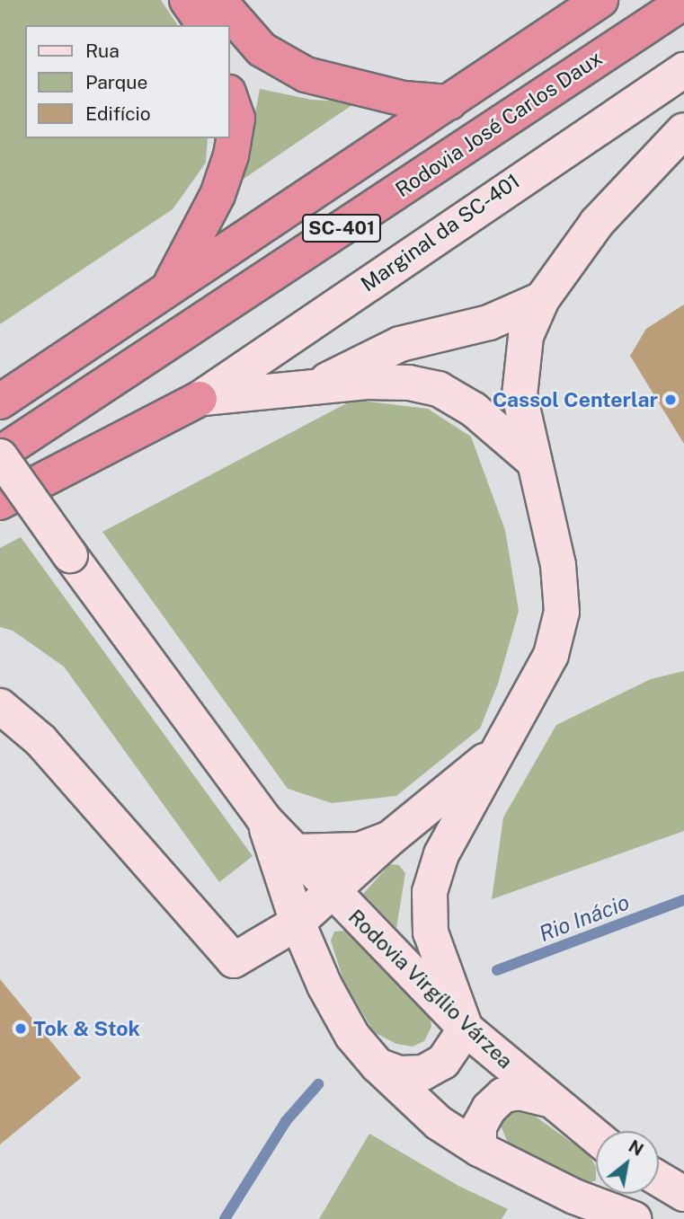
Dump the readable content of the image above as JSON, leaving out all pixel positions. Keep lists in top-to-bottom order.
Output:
{
  "streets": {
    "highway": ["Rodovia José Carlos Daux", "SC-401"],
    "main road": ["Marginal da SC-401", "Rodovia Virgílio Várzea"]
  },
  "crossings": [
    ["Rodovia José Carlos Daux", "Rodovia Virgílio Várzea"]
  ],
  "water": ["Rio Inácio"],
  "places": ["Cassol Centerlar", "Tok & Stok"],
  "legend": ["Rua", "Parque", "Edifício"],
  "north": "top right"
}
